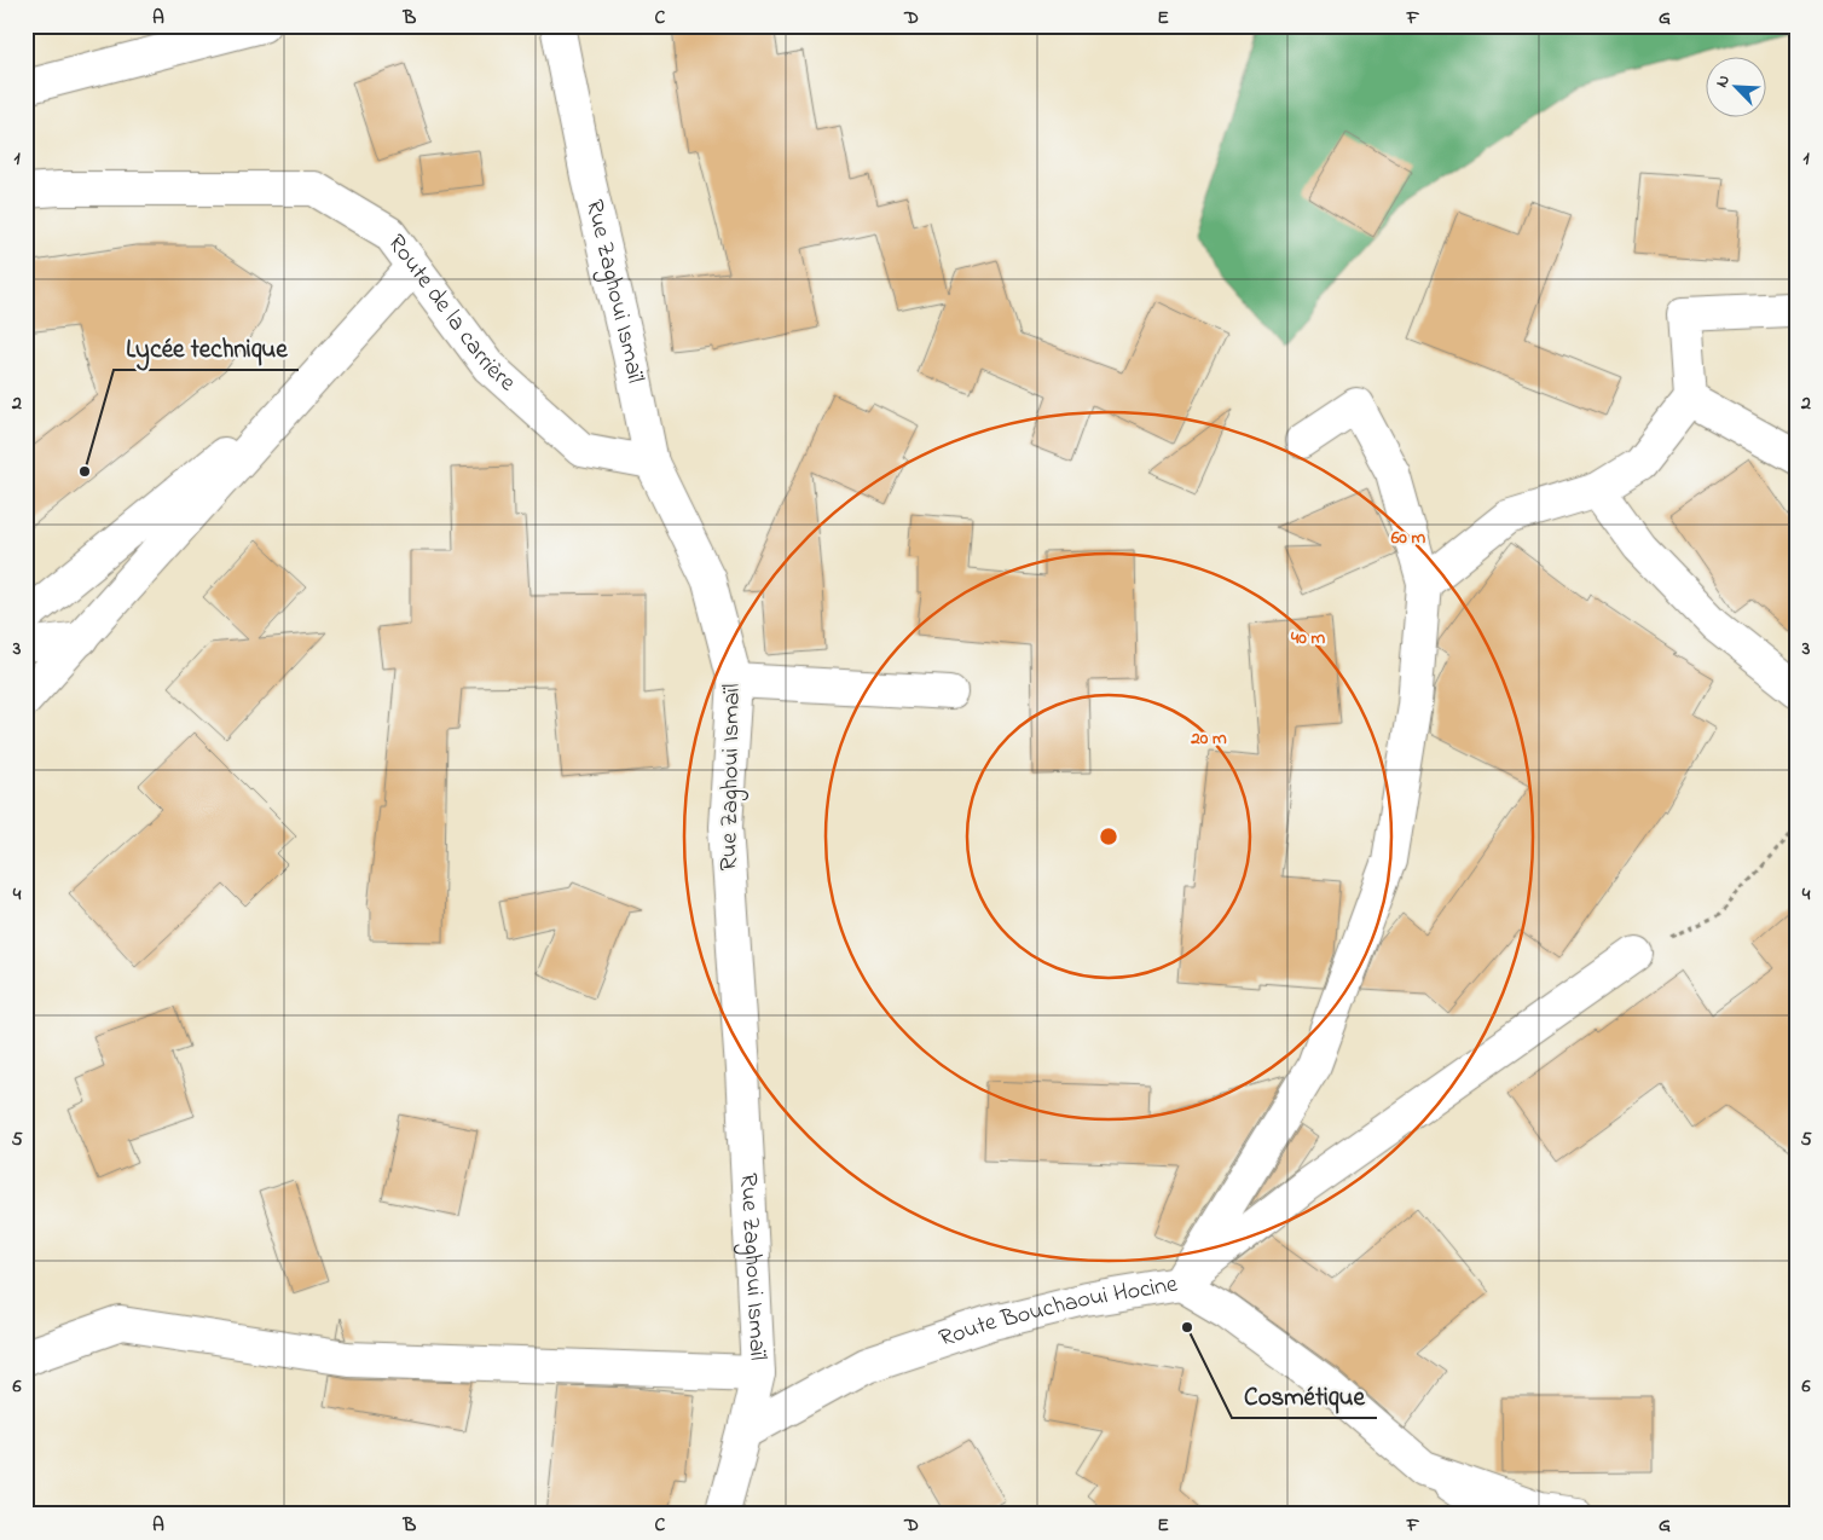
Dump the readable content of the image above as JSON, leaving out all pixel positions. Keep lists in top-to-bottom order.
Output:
{
  "streets": {
    "street": ["Rue Zaghoui Ismaïl", "Route de la carrière", "Route Bouchaoui Hocine"]
  },
  "crossings": [
    ["Rue Zaghoui Ismaïl", "Route de la carrière"],
    ["Rue Zaghoui Ismaïl", "Route Bouchaoui Hocine"]
  ],
  "places": ["Lycée technique", "Cosmétique"],
  "north": "top left",
  "grid": {
    "columns": [
      "A",
      "B",
      "C",
      "D",
      "E",
      "F",
      "G"
    ],
    "rows": [
      "1",
      "2",
      "3",
      "4",
      "5",
      "6"
    ]
  },
  "rings": ["60 m", "40 m", "20 m"]
}
